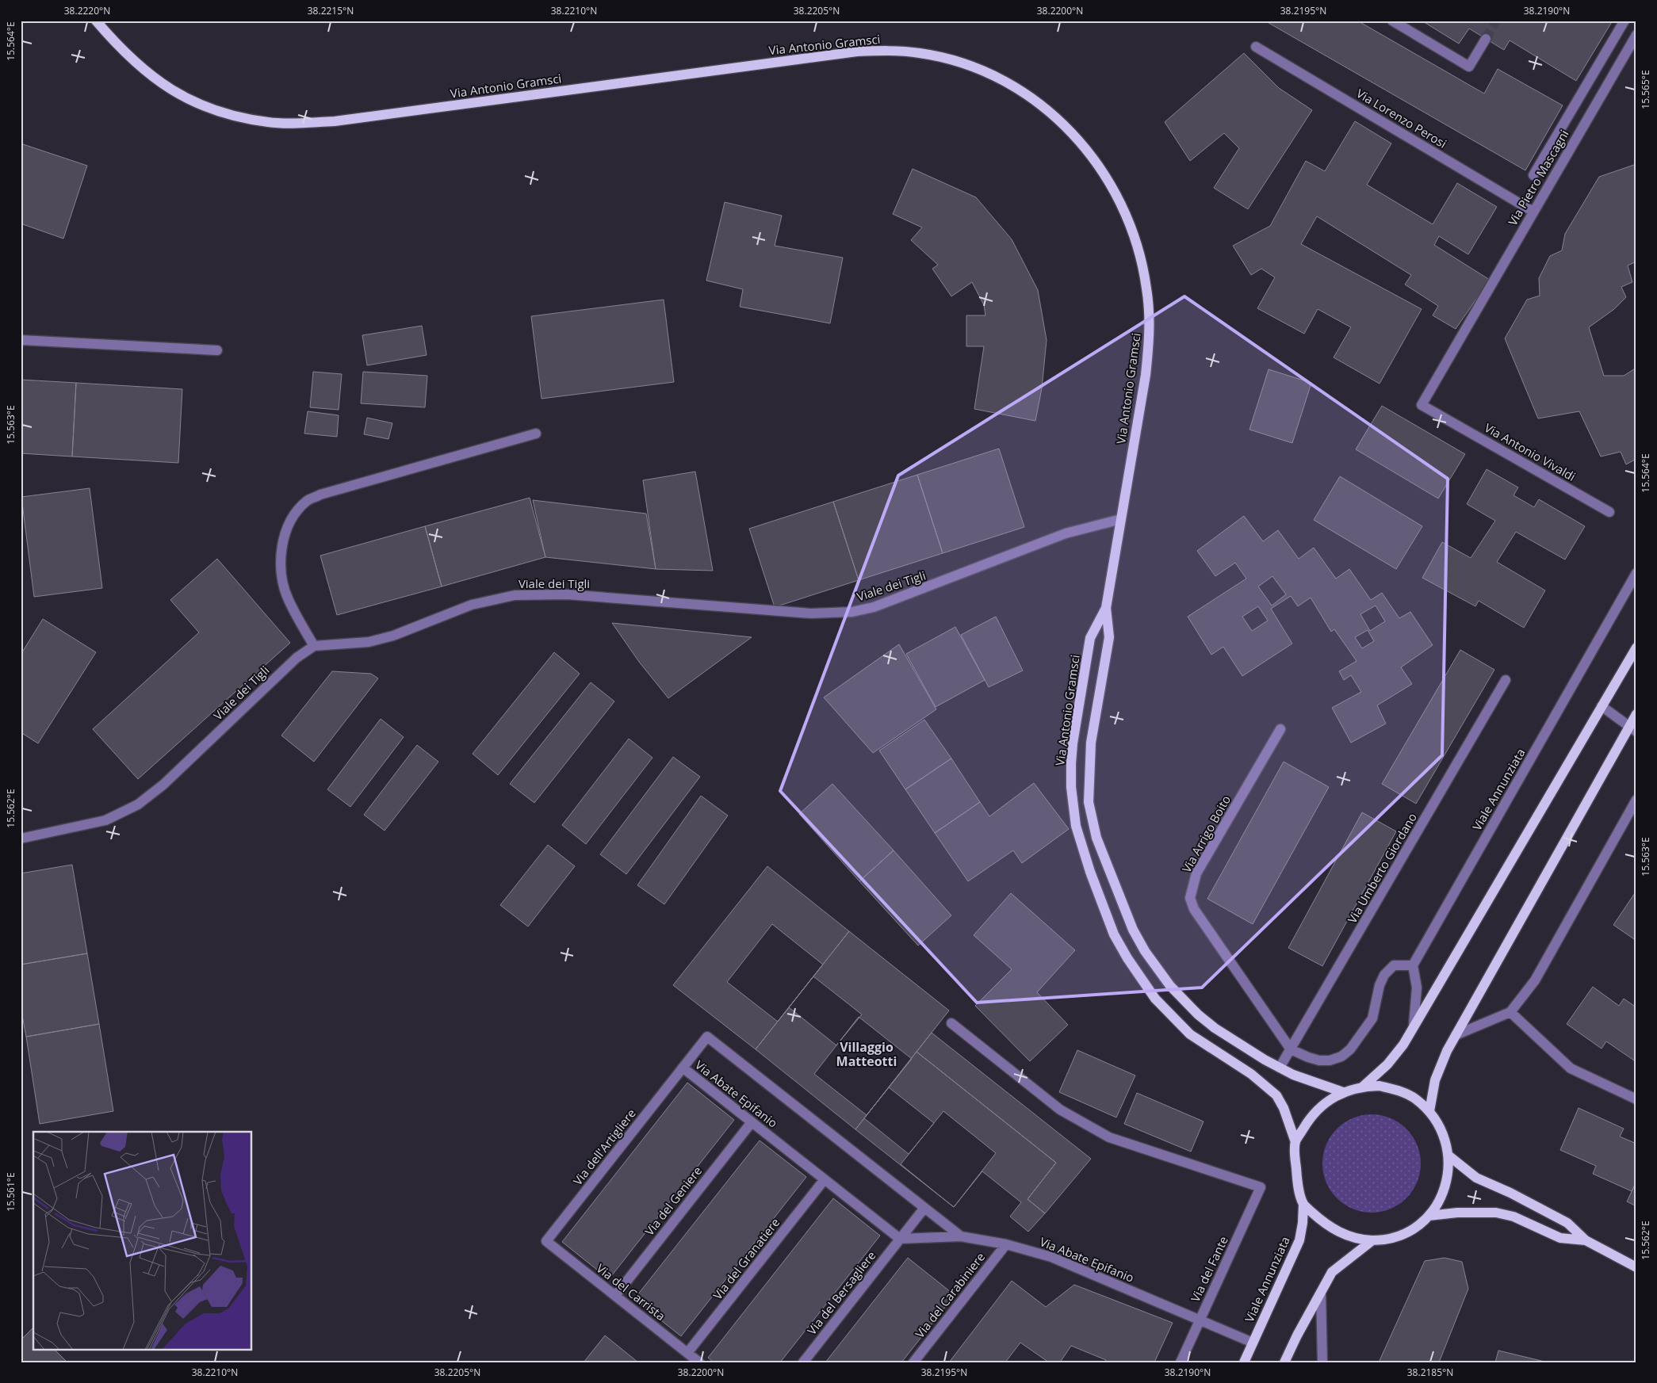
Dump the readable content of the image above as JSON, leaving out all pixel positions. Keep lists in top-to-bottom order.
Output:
{
  "streets": {
    "main road": ["Via Antonio Gramsci", "Viale Annunziata"],
    "street": [
      "Via Lorenzo Perosi",
      "Via Pietro Mascagni",
      "Via Antonio Vivaldi",
      "Viale dei Tigli",
      "Via Arrigo Boito",
      "Via Umberto Giordano",
      "Via Abate Epifanio",
      "Via dell'Artigliere",
      "Via del Geniere",
      "Via del Granatiere",
      "Via del Fante",
      "Via del Carrista",
      "Via del Bersagliere",
      "Via del Carabiniere"
    ]
  },
  "crossings": [
    ["Via Antonio Gramsci", "Viale dei Tigli"],
    ["Via Antonio Gramsci", "Viale Annunziata"],
    ["Via Antonio Gramsci", "Via Umberto Giordano"],
    ["Via Lorenzo Perosi", "Via Pietro Mascagni"],
    ["Via Pietro Mascagni", "Via Antonio Vivaldi"],
    ["Viale Annunziata", "Via Abate Epifanio"],
    ["Via Arrigo Boito", "Via Umberto Giordano"],
    ["Via Abate Epifanio", "Via dell'Artigliere"],
    ["Via Abate Epifanio", "Via del Geniere"],
    ["Via Abate Epifanio", "Via del Granatiere"],
    ["Via Abate Epifanio", "Via del Fante"],
    ["Via Abate Epifanio", "Via del Bersagliere"],
    ["Via Abate Epifanio", "Via del Carabiniere"],
    ["Via dell'Artigliere", "Via del Carrista"],
    ["Via del Geniere", "Via del Carrista"],
    ["Via del Granatiere", "Via del Carrista"]
  ],
  "districts": ["Villaggio Matteotti"],
  "coordinates": [
    "38.2220°N",
    "38.2215°N",
    "38.2210°N",
    "38.2205°N",
    "38.2200°N",
    "38.2195°N",
    "38.2190°N",
    "15.564°E",
    "15.565°E",
    "15.563°E",
    "15.562°E",
    "15.561°E",
    "38.2185°N"
  ]
}
